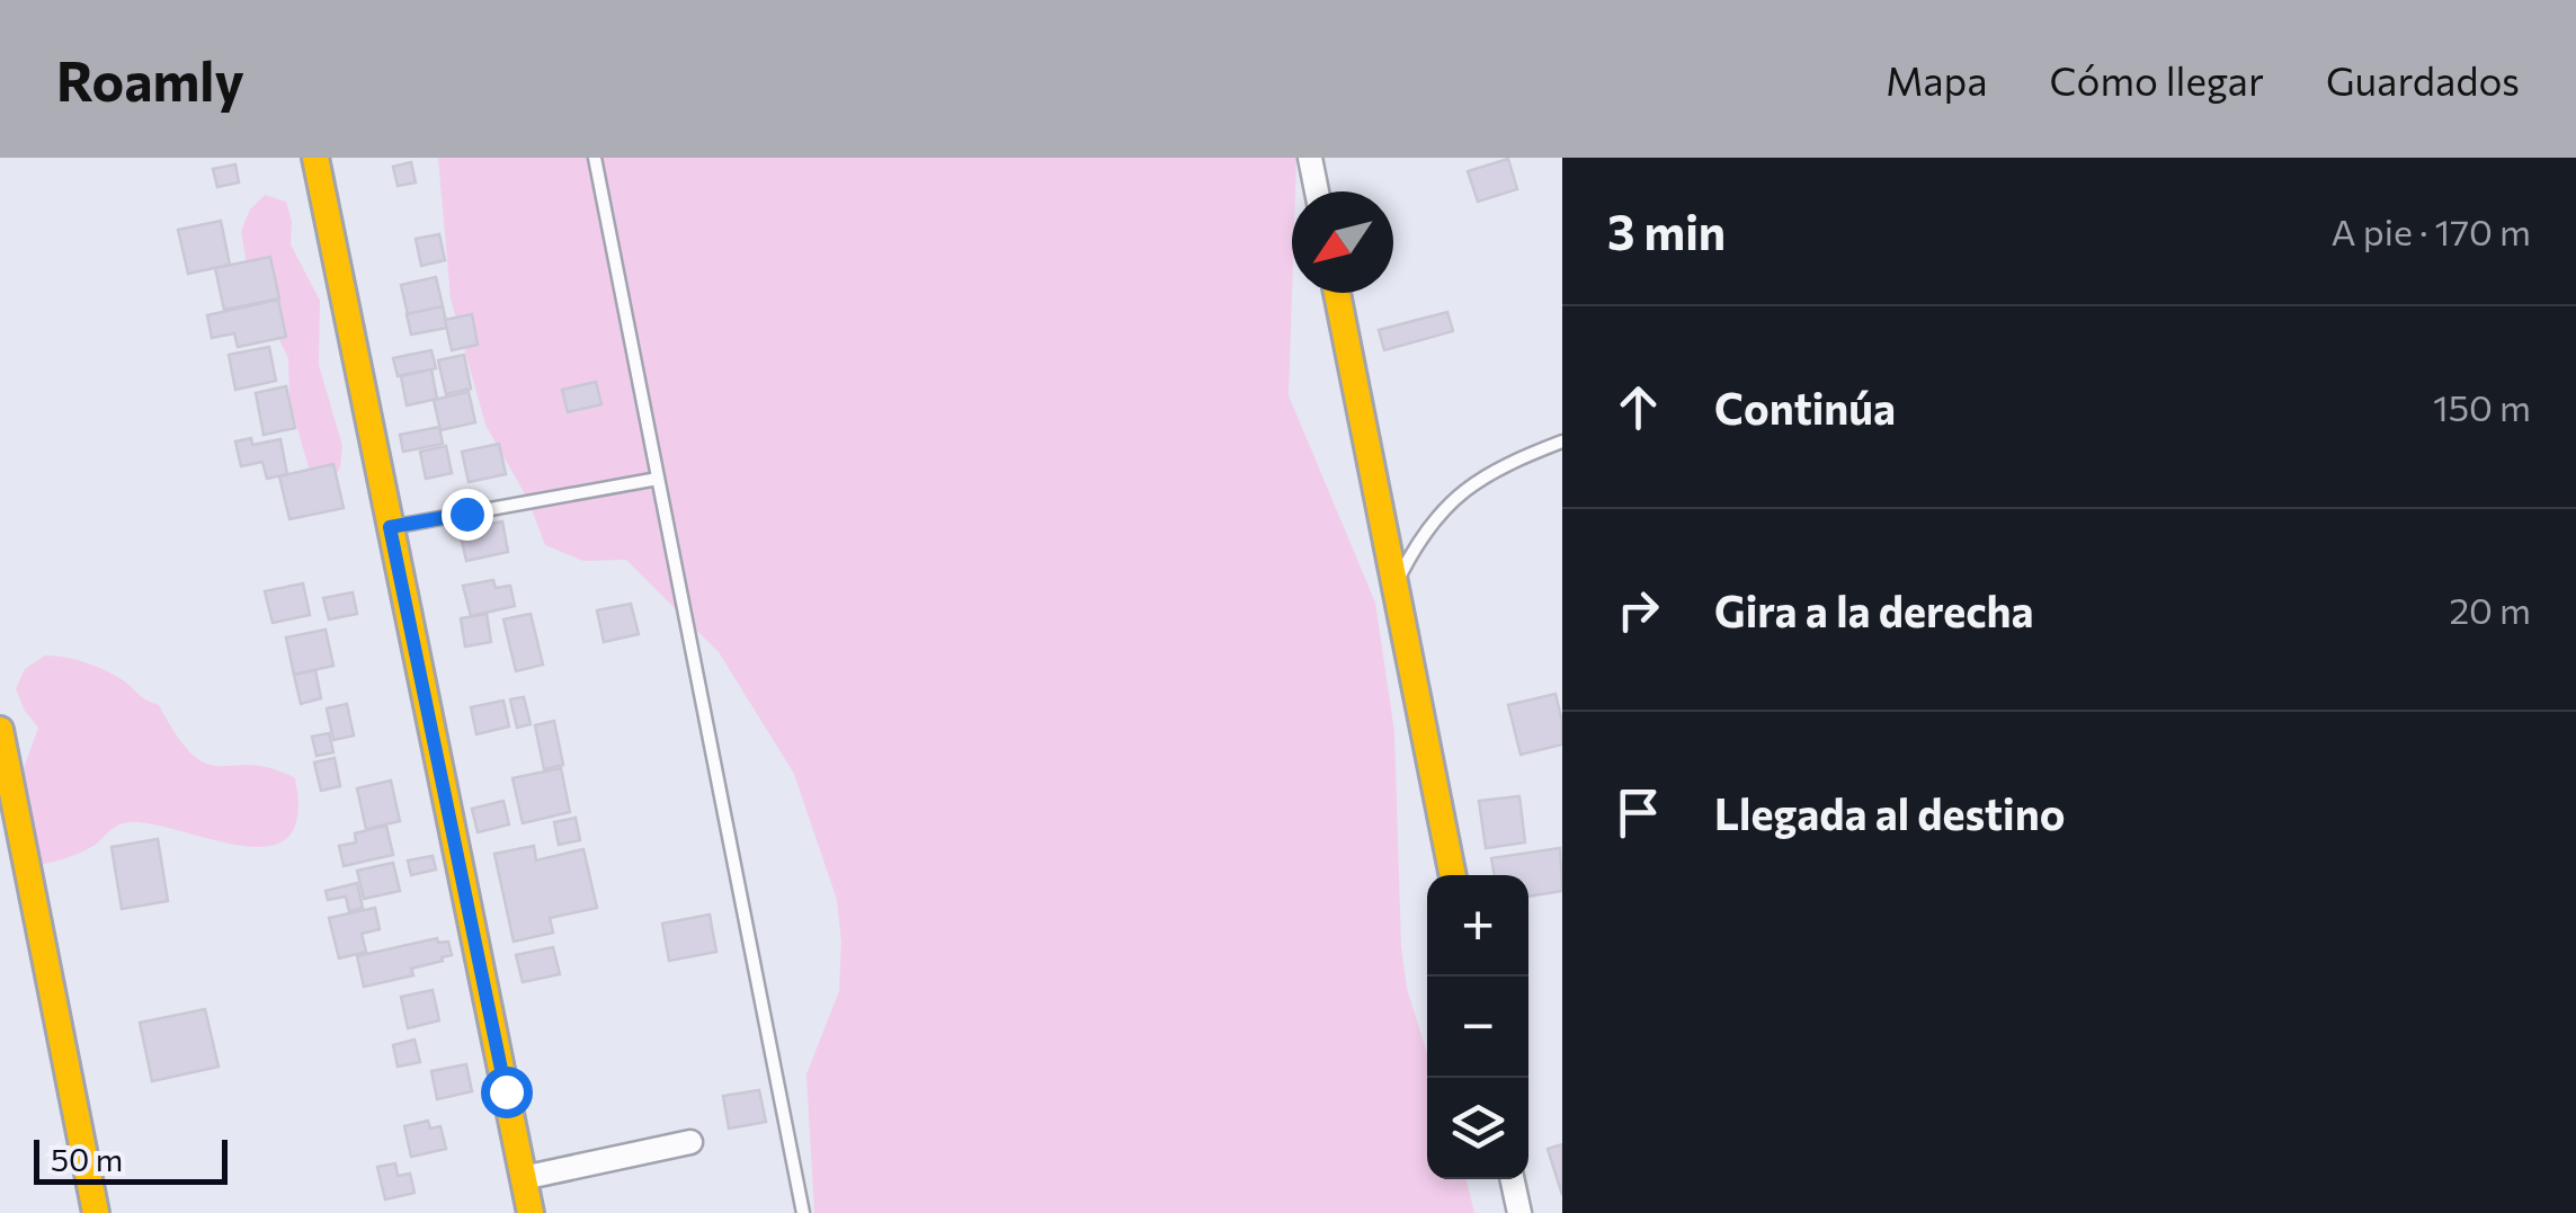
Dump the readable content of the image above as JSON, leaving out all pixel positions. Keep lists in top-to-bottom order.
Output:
{
  "scale_bar": "50 m",
  "north": "bottom left",
  "page": {
    "header": "Roamly",
    "nav": ["Mapa", "Cómo llegar", "Guardados"],
    "heading": ["3 min", "A pie · 170 m"],
    "list": [
      ["Continúa", "150 m"],
      ["Gira a la derecha", "20 m"],
      "Llegada al destino"
    ],
    "map_buttons": ["+", "−"],
    "scale": "50 m"
  }
}
